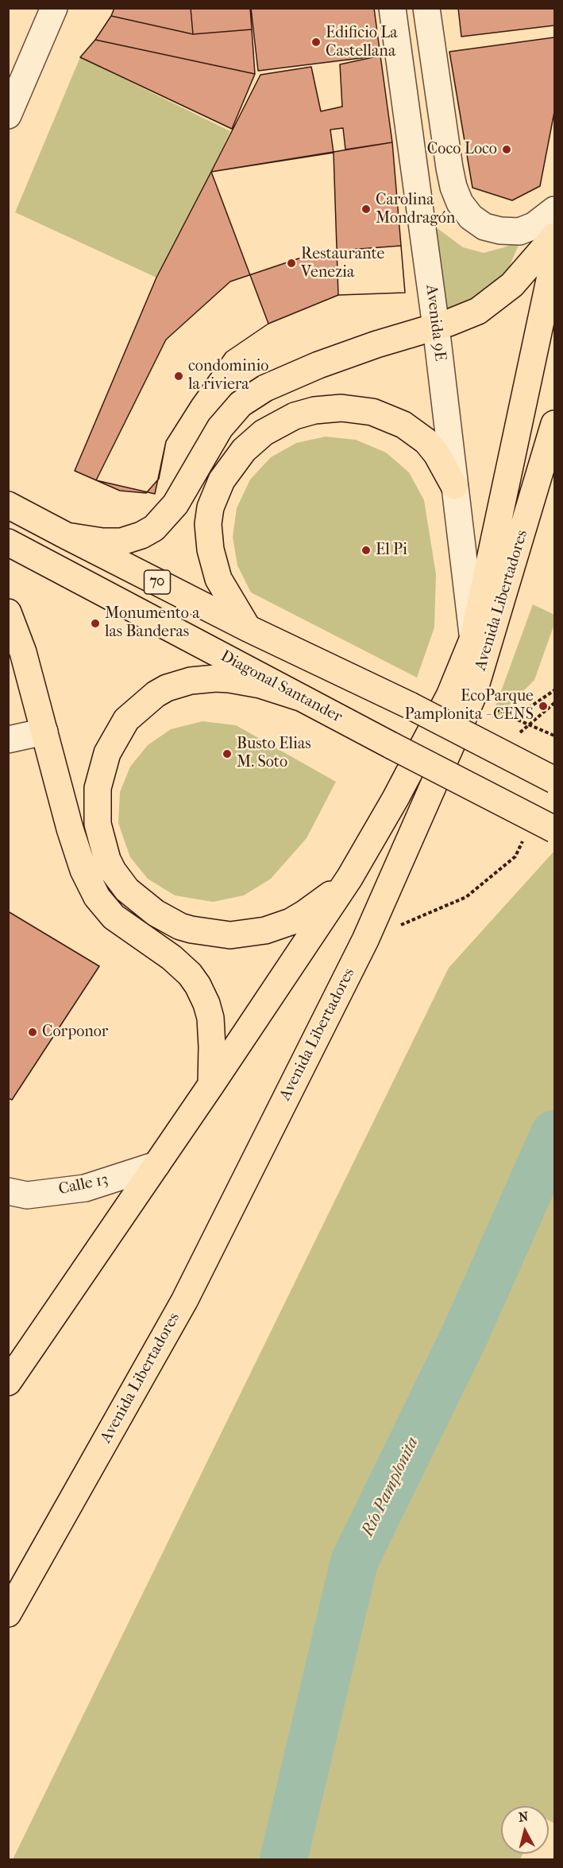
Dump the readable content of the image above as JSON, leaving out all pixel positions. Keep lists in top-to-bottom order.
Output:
{
  "streets": {
    "main road": ["70", "Avenida Libertadores", "Diagonal Santander"],
    "street": ["Avenida 9E", "Calle 13"]
  },
  "crossings": [
    ["Avenida 9E", "Avenida Libertadores"],
    ["Avenida Libertadores", "Calle 13"]
  ],
  "water": ["Río Pamplonita"],
  "places": [
    "Edificio La Castellana",
    "Coco Loco",
    "Carolina Mondragón",
    "Restaurante Venezia",
    "condominio la riviera",
    "El Pi",
    "Monumento a las Banderas",
    "EcoParque Pamplonita - CENS",
    "Busto Elias M. Soto",
    "Corponor"
  ],
  "north": "top"
}
